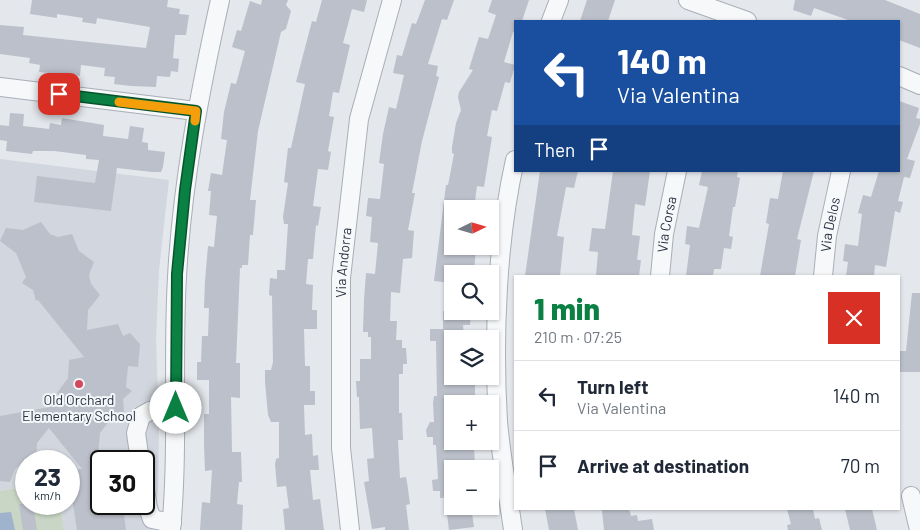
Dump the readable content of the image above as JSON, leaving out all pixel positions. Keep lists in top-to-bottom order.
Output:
{
  "streets": {
    "street": ["Via Corsa", "Via Delos", "Via Andorra"]
  },
  "places": ["Old Orchard Elementary School"],
  "north": "right",
  "page": {
    "turn": ["140 m", "Via Valentina"],
    "then": "Then",
    "map_buttons": ["+", "−"],
    "heading": ["1 min", "210 m · 07:25"],
    "list": [
      {
        "name": "Turn left",
        "note": "Via Valentina",
        "value": "140 m"
      },
      {
        "name": "Arrive at destination",
        "value": "70 m"
      }
    ],
    "speed": "23 km/h",
    "limit": "30"
  }
}
